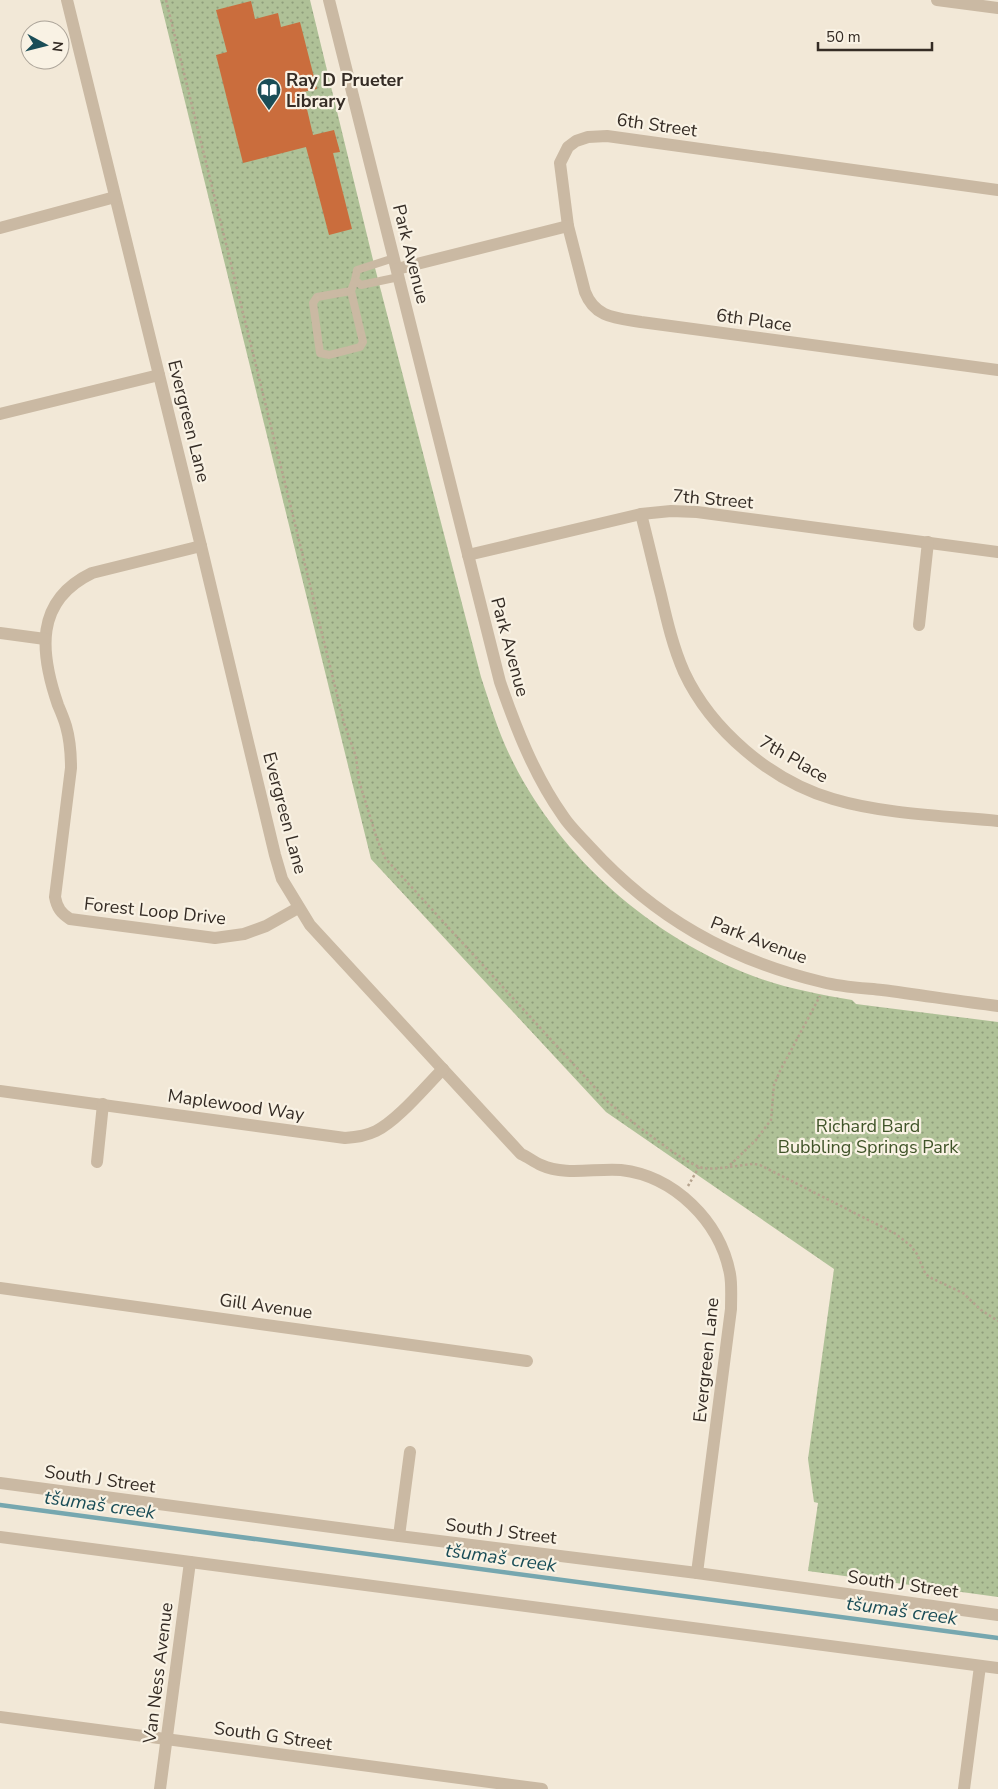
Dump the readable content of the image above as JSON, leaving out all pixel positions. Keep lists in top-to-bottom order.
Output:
{
  "streets": {
    "street": [
      "6th Street",
      "Park Avenue",
      "6th Place",
      "Evergreen Lane",
      "7th Street",
      "7th Place",
      "Forest Loop Drive",
      "Maplewood Way",
      "Gill Avenue",
      "South J Street",
      "Van Ness Avenue",
      "South G Street"
    ]
  },
  "crossings": [
    ["6th Street", "6th Place"],
    ["Park Avenue", "7th Street"],
    ["Evergreen Lane", "Forest Loop Drive"],
    ["Evergreen Lane", "Maplewood Way"],
    ["Evergreen Lane", "South J Street"],
    ["7th Street", "7th Place"],
    ["Van Ness Avenue", "South G Street"]
  ],
  "water": ["tšumaš creek"],
  "parks": ["Richard Bard Bubbling Springs Park"],
  "places": {
    "library": ["Ray D Prueter Library"]
  },
  "scale_bar": "50 m",
  "north": "right"
}
